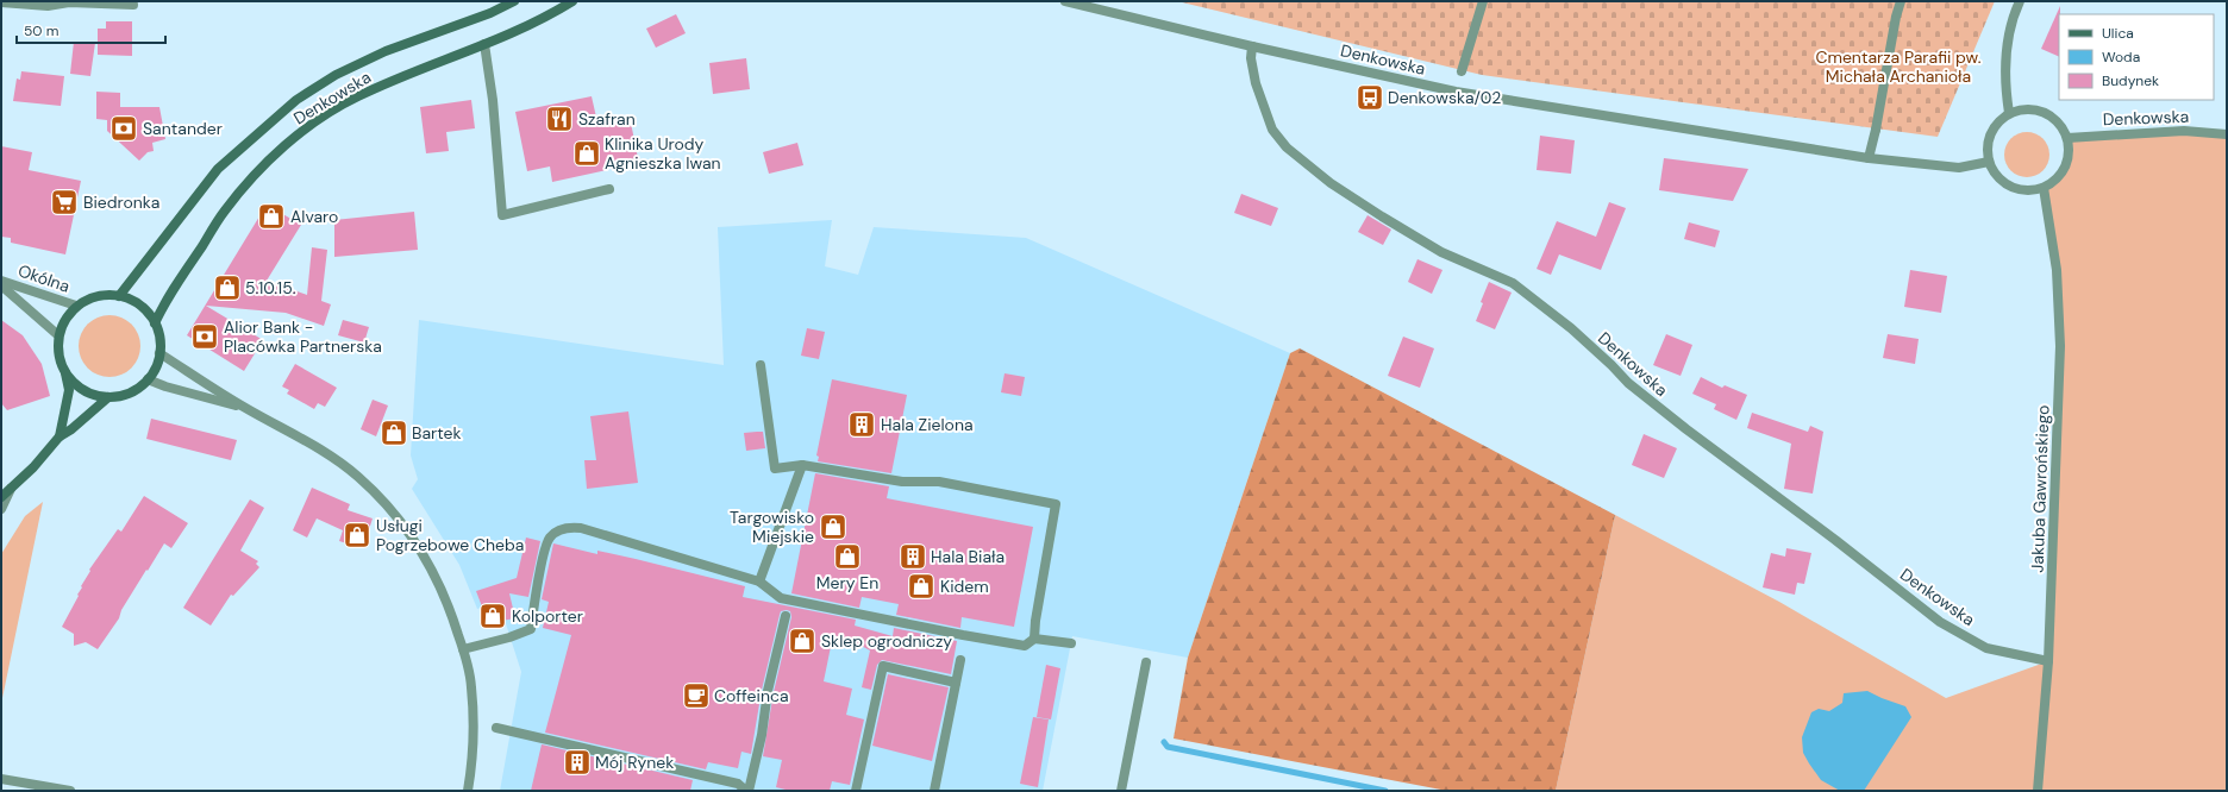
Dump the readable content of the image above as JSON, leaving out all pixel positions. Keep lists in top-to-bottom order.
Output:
{
  "streets": {
    "main road": ["Denkowska"],
    "street": ["Okólna", "Jakuba Gawrońskiego"]
  },
  "crossings": [
    ["Denkowska", "Okólna"],
    ["Denkowska", "Jakuba Gawrońskiego"]
  ],
  "parks": ["Cmentarza Parafii pw. Michała Archanioła"],
  "places": {
    "bus stop": ["Denkowska/02"],
    "restaurant": ["Szafran"],
    "bank": ["Santander", "Alior Bank - Placówka Partnerska"],
    "shop": [
      "Klinika Urody Agnieszka Iwan",
      "Alvaro",
      "5.10.15.",
      "Bartek",
      "Targowisko Miejskie",
      "Usługi Pogrzebowe Cheba",
      "Mery En",
      "Kidem",
      "Kolporter",
      "Sklep ogrodniczy"
    ],
    "supermarket": ["Biedronka"],
    "building": ["Hala Zielona", "Hala Biała", "Mój Rynek"],
    "cafe": ["Coffeinca"]
  },
  "legend": ["Ulica", "Woda", "Budynek"],
  "scale_bar": "50 m"
}
